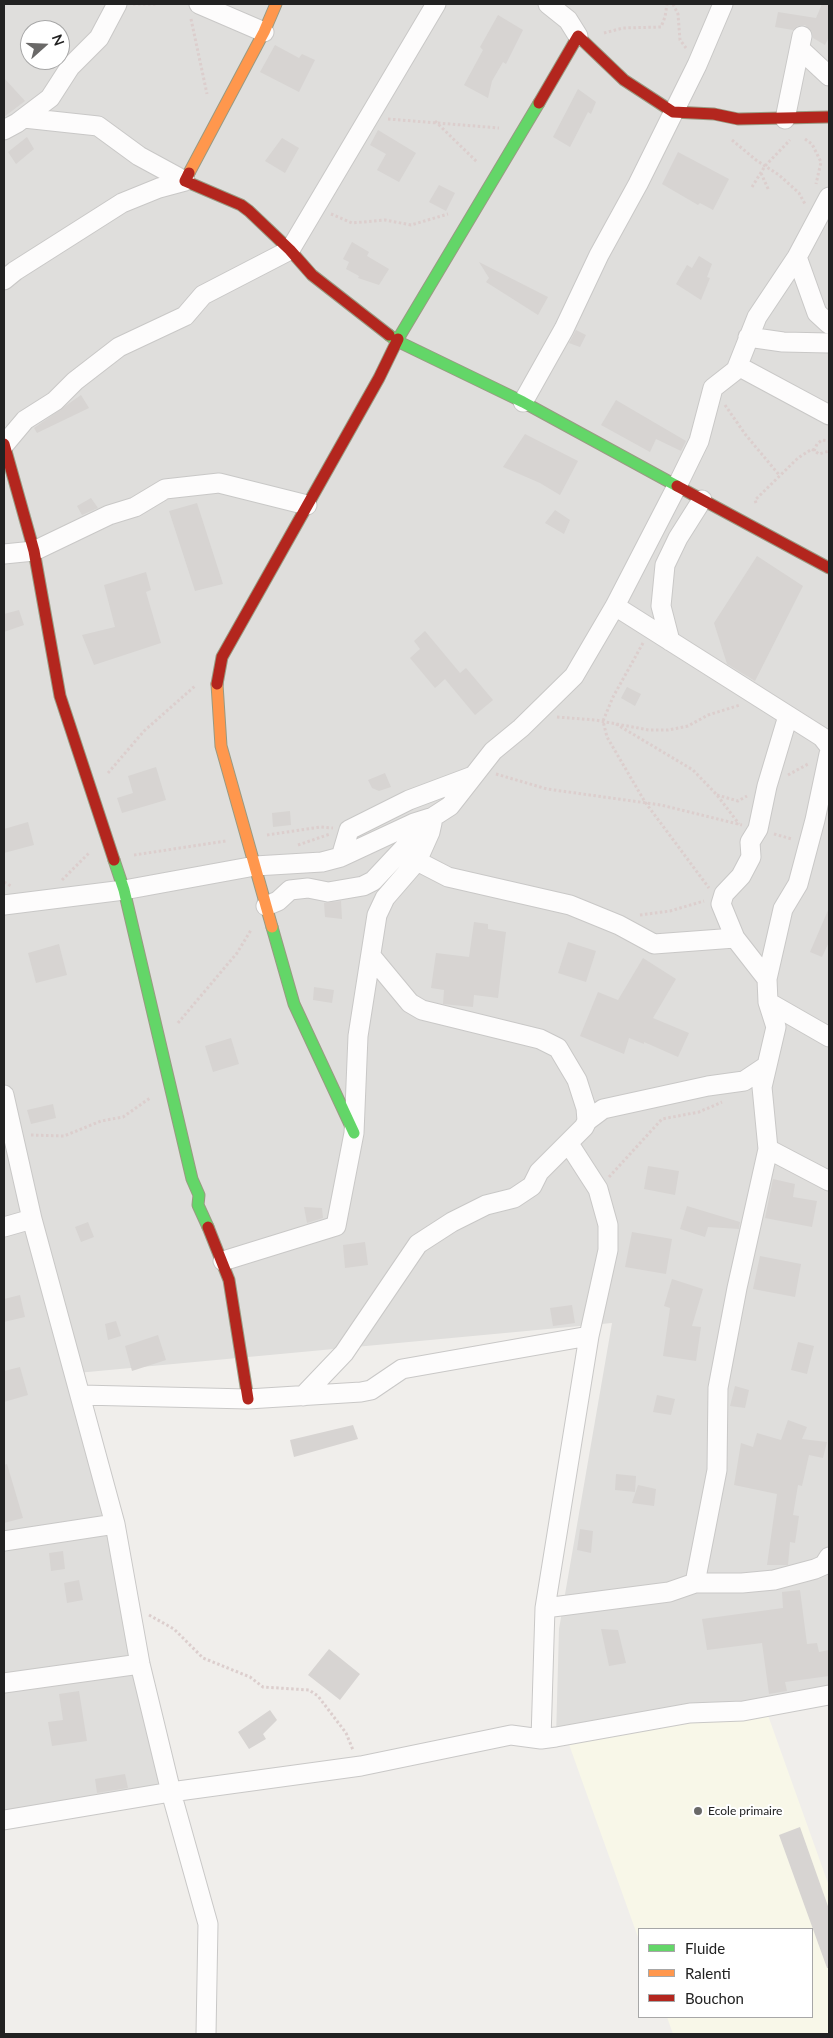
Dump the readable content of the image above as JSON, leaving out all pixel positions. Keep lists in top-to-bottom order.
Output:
{
  "places": ["Ecole primaire"],
  "legend": ["Fluide", "Ralenti", "Bouchon"],
  "north": "right"
}
